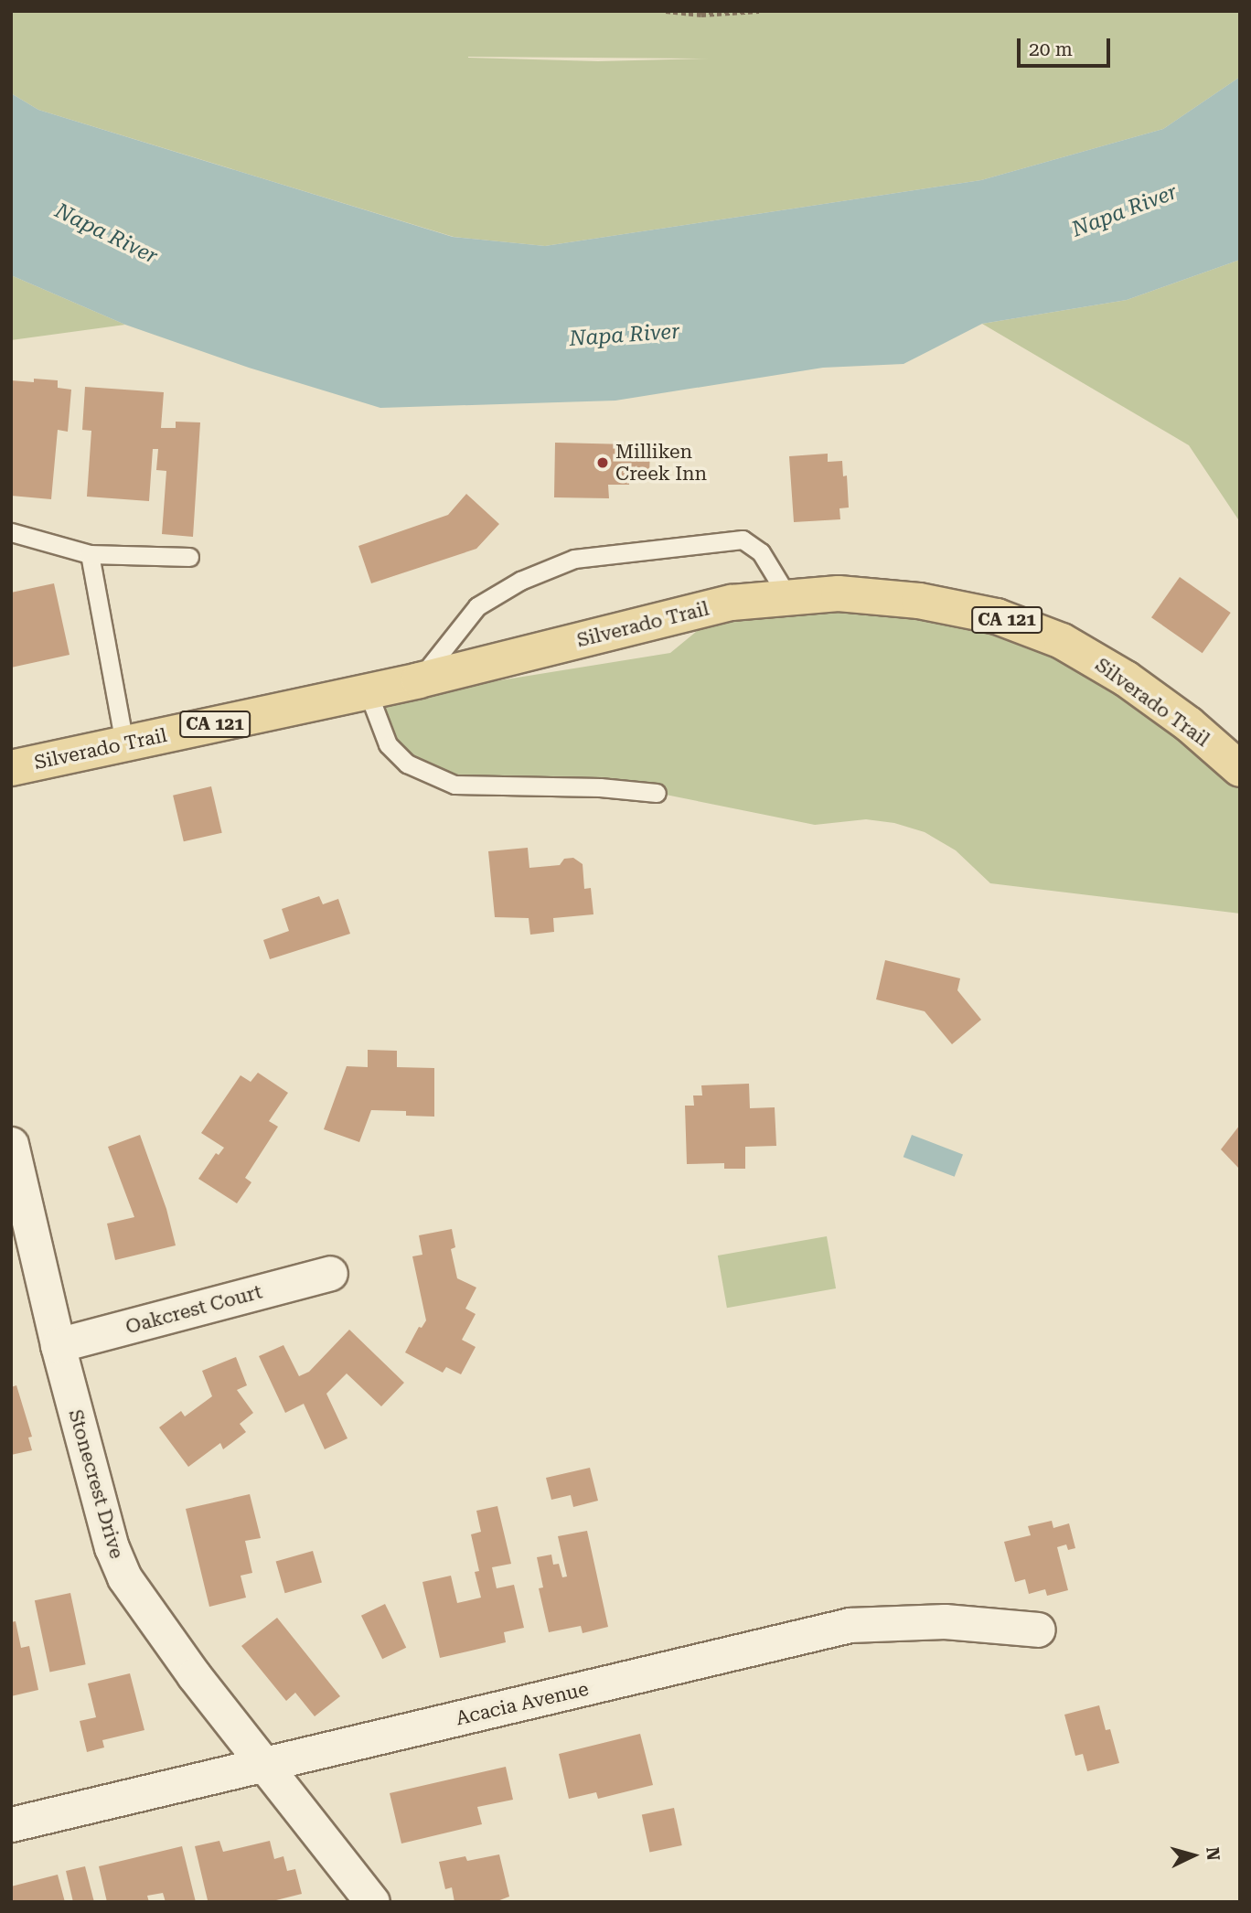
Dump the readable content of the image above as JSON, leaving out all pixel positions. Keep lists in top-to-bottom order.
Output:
{
  "streets": {
    "main road": ["CA 121", "Silverado Trail"],
    "street": ["Oakcrest Court", "Stonecrest Drive", "Acacia Avenue"]
  },
  "crossings": [
    ["Oakcrest Court", "Stonecrest Drive"],
    ["Stonecrest Drive", "Acacia Avenue"]
  ],
  "water": ["Napa River"],
  "places": ["Milliken Creek Inn"],
  "scale_bar": "20 m",
  "north": "right"
}
